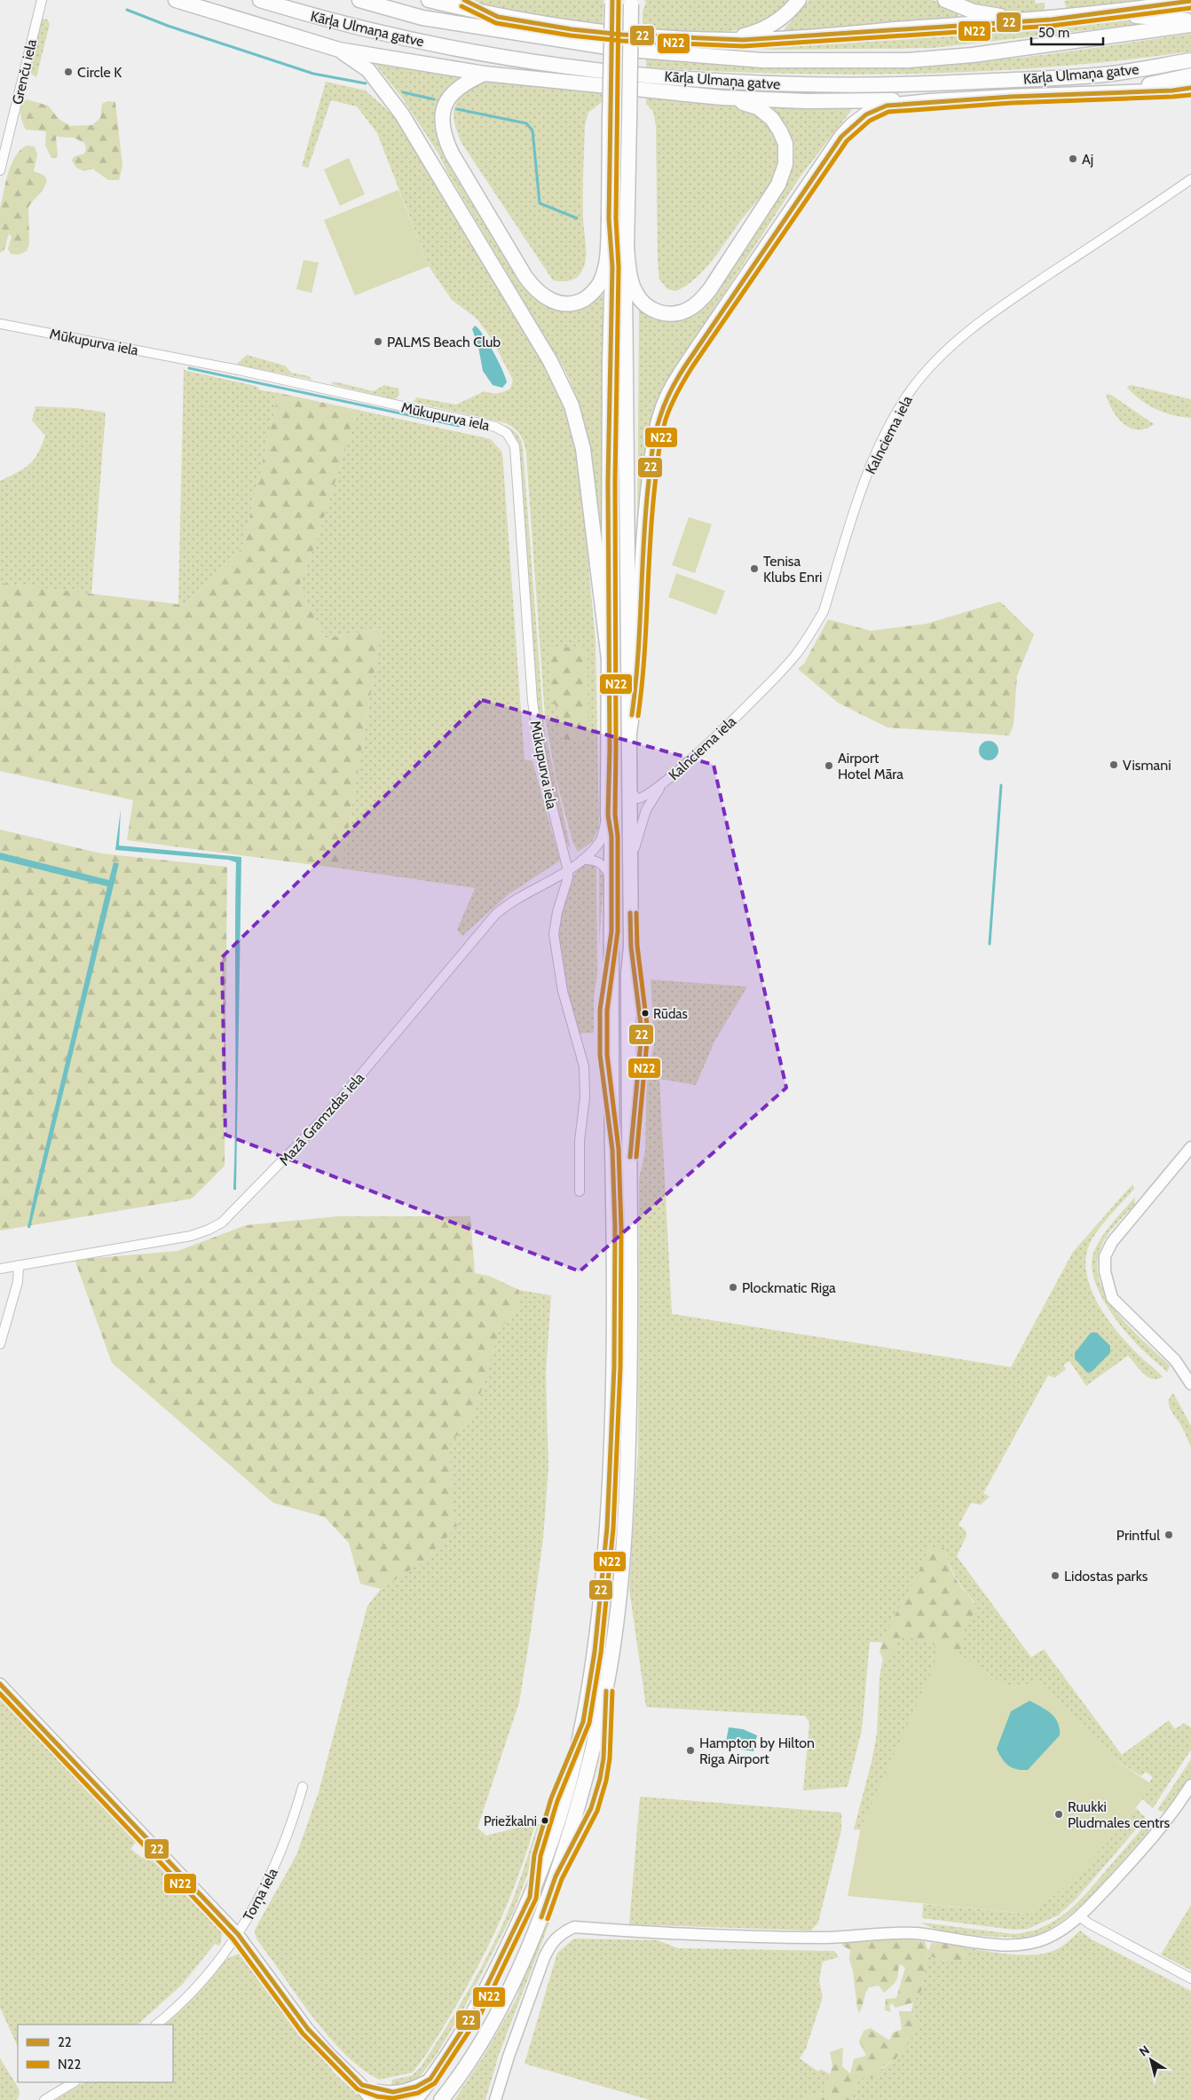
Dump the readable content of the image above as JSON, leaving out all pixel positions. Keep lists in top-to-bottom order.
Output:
{
  "streets": {
    "main road": ["Kārļa Ulmaņa gatve"],
    "street": [
      "Grenču iela",
      "Mūkupurva iela",
      "Kalnciema iela",
      "Mazā Gramzdas iela",
      "Torņa iela"
    ]
  },
  "crossings": [
    ["Mūkupurva iela", "Mazā Gramzdas iela"]
  ],
  "places": [
    "Circle K",
    "Aj",
    "PALMS Beach Club",
    "Tenisa Klubs Enri",
    "Vismani",
    "Airport Hotel Māra",
    "Rūdas",
    "Plockmatic Riga",
    "Printful",
    "Lidostas parks",
    "Hampton by Hilton Riga Airport",
    "Ruukki Pludmales centrs",
    "Priežkalni"
  ],
  "lines": ["transit line 22", "transit line N22"],
  "legend": ["22", "N22"],
  "scale_bar": "50 m",
  "north": "top left"
}
